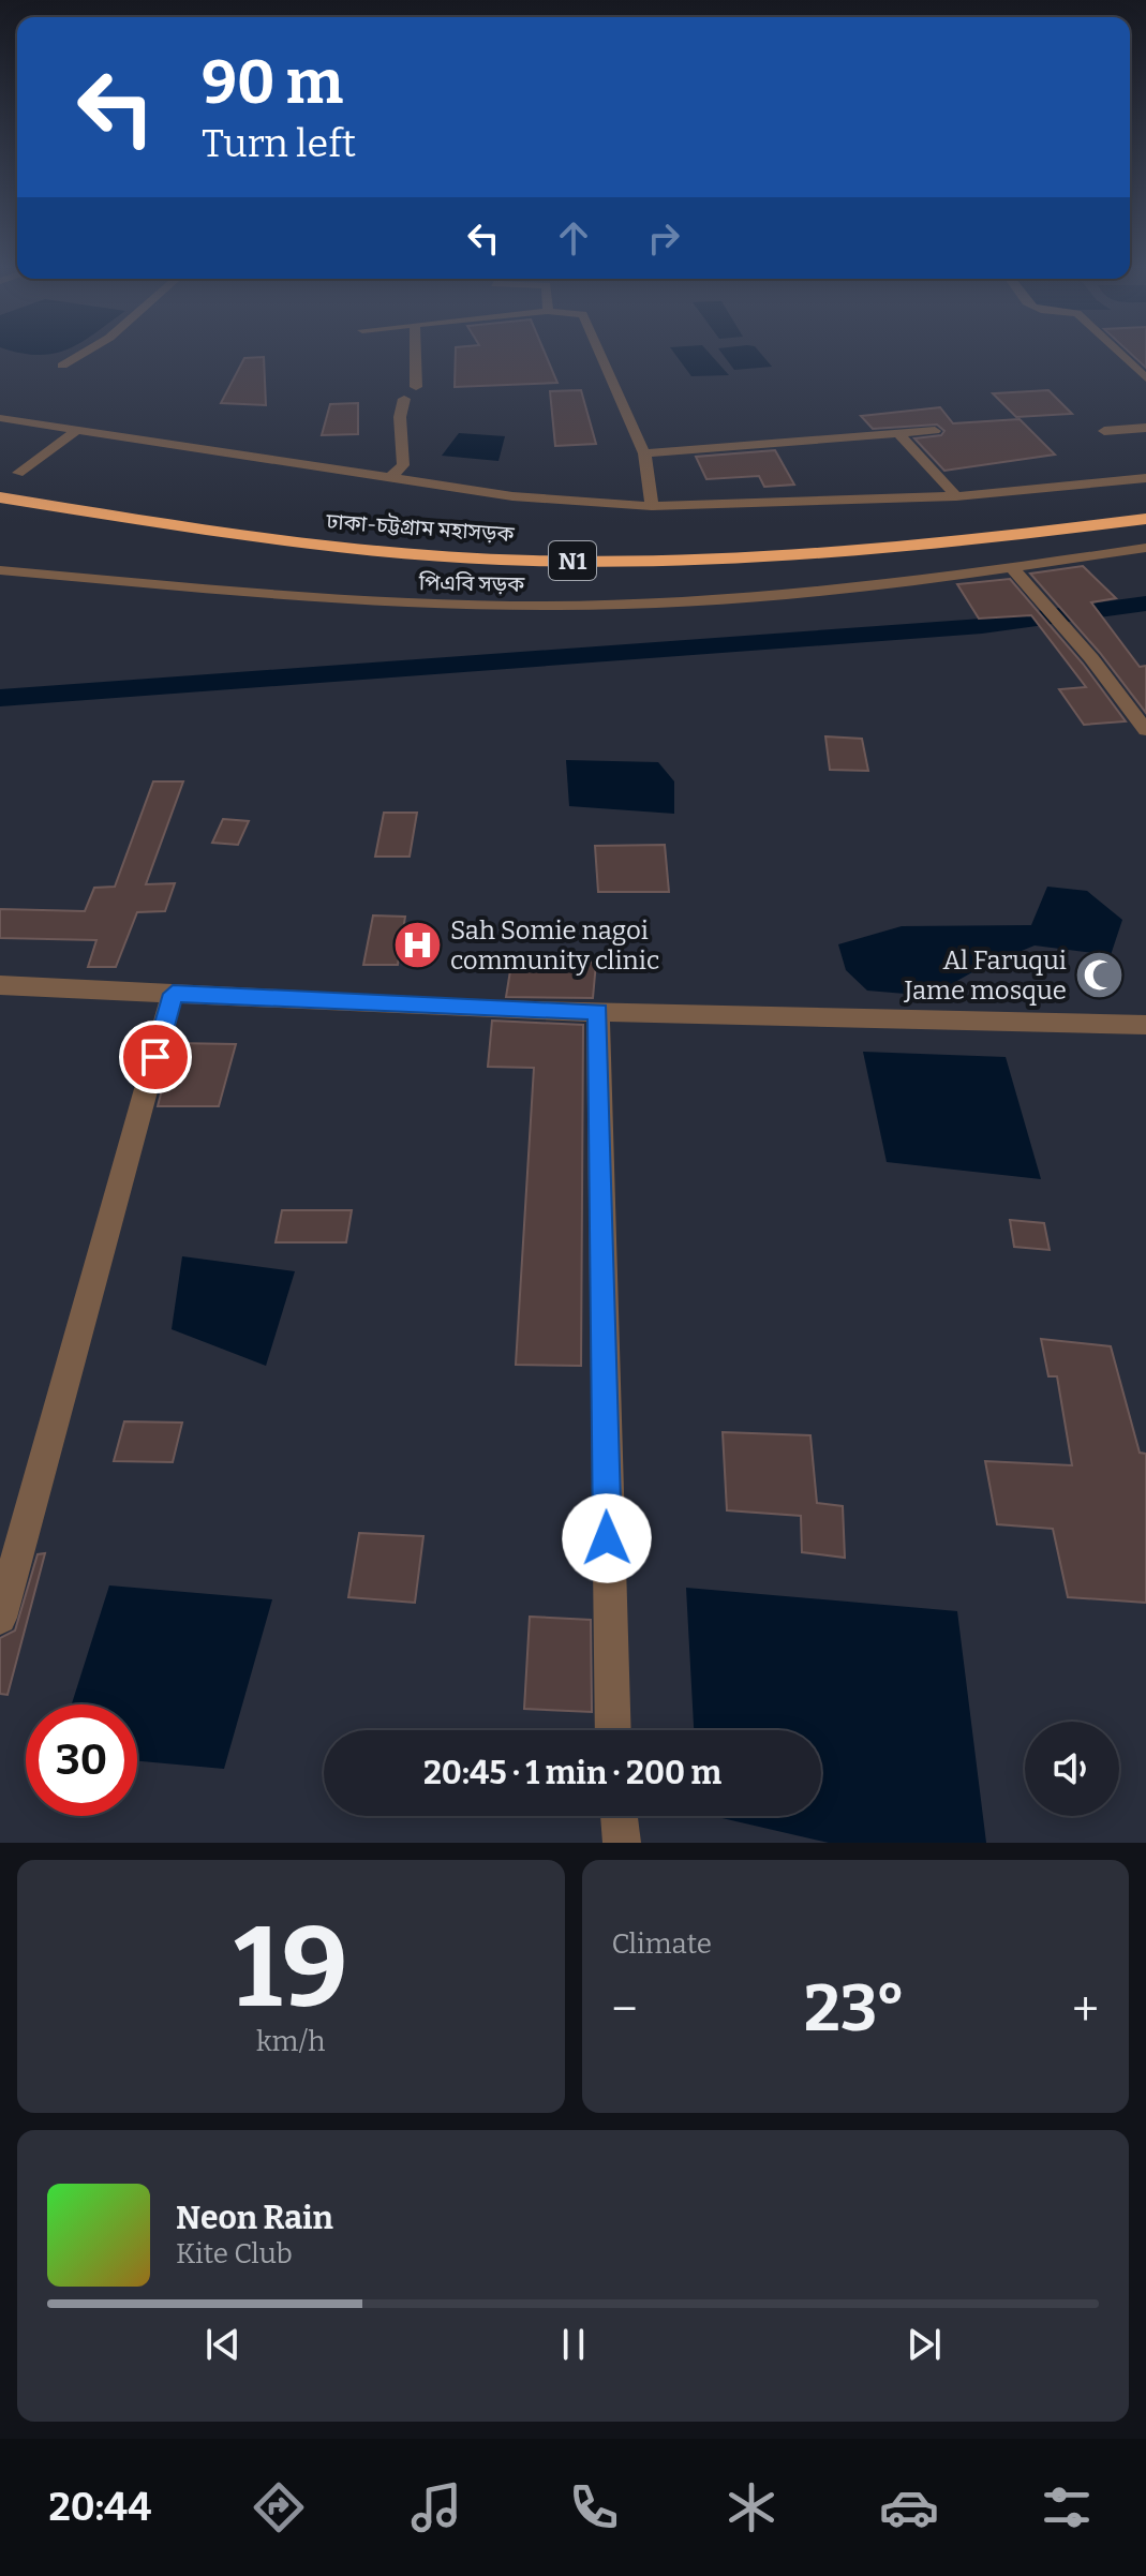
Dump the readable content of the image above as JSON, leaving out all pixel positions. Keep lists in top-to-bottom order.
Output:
{
  "streets": {
    "highway": ["ঢাকা-চট্টগ্রাম মহাসড়ক", "N1"],
    "street": ["পিএবি সড়ক"]
  },
  "places": {
    "hospital": ["Sah Somie nagoi community clinic"],
    "mosque": ["Al Faruqui Jame mosque"]
  },
  "page": {
    "turn": ["90 m", "Turn left"],
    "limit": "30",
    "trip": "20:45 · 1 min · 200 m",
    "tile": [
      ["19", "km/h"],
      "Climate"
    ],
    "heat": ["−", "23°", "+"],
    "song": ["Neon Rain", "Kite Club"],
    "tabs": "20:44"
  }
}
